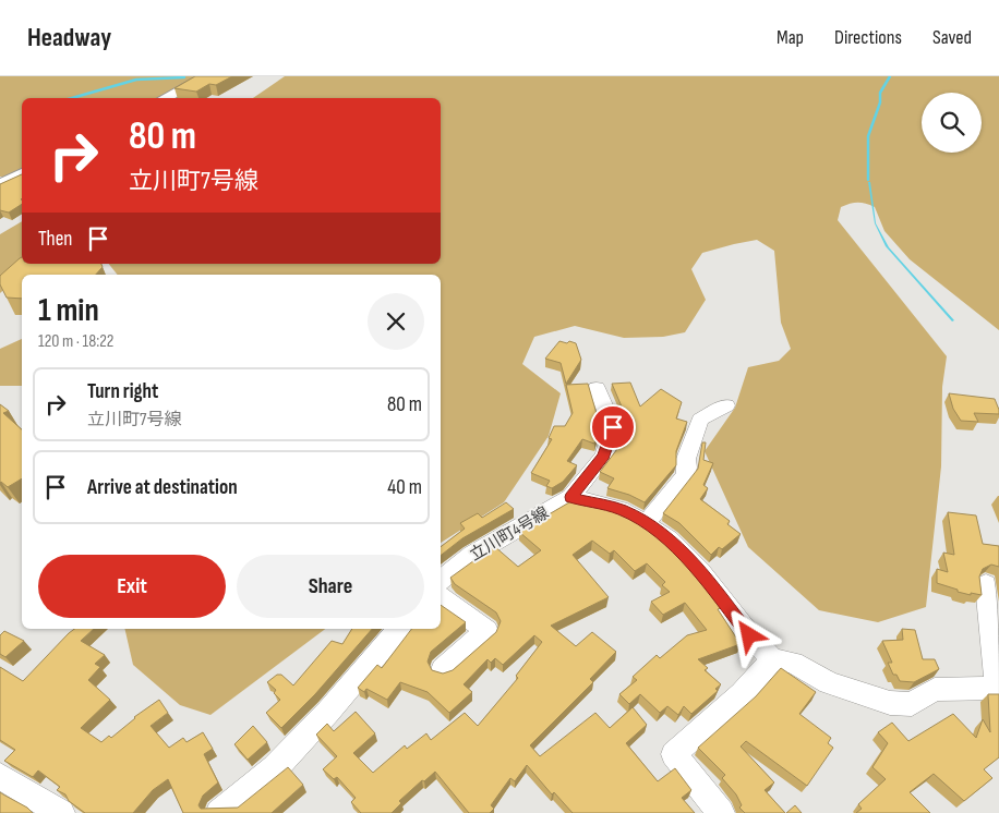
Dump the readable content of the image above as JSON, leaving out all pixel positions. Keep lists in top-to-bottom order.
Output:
{
  "streets": {
    "street": ["立川町4号線"]
  },
  "page": {
    "header": "Headway",
    "nav": ["Map", "Directions", "Saved"],
    "turn": ["80 m", "立川町7号線"],
    "then": "Then",
    "heading": ["1 min", "120 m · 18:22"],
    "list": [
      {
        "name": "Turn right",
        "note": "立川町7号線",
        "value": "80 m"
      },
      {
        "name": "Arrive at destination",
        "value": "40 m"
      }
    ],
    "buttons": ["Exit", "Share"]
  }
}
